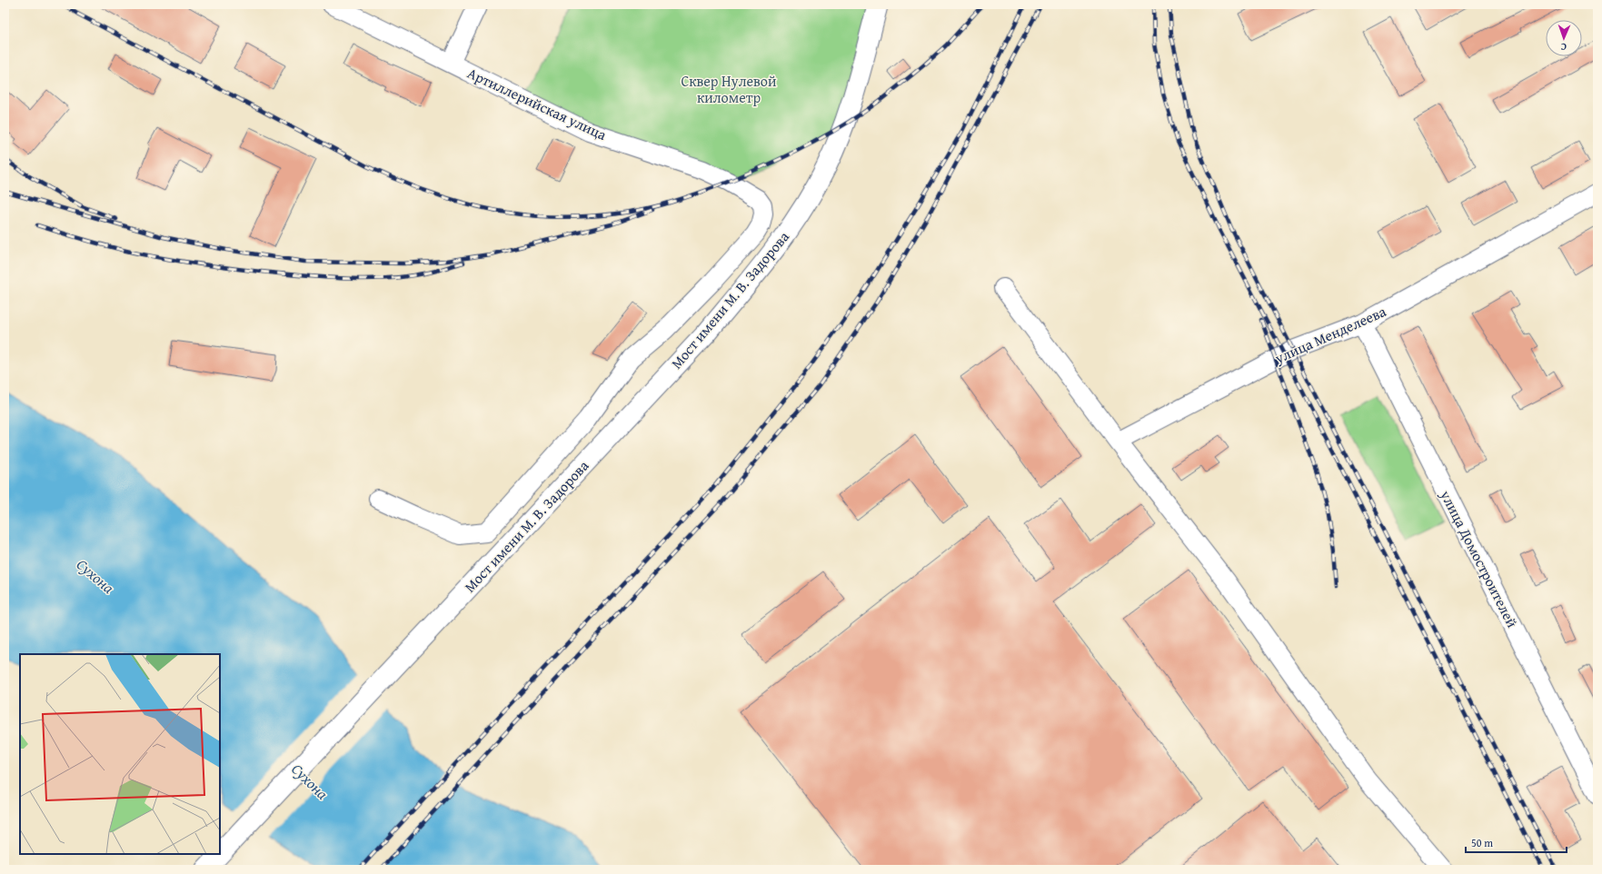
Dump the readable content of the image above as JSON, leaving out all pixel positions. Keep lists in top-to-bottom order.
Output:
{
  "streets": {
    "main road": ["Мост имени М. В. Задорова"],
    "street": ["Артиллерийская улица", "улица Менделеева", "улица Домостроителей"]
  },
  "crossings": [
    ["улица Менделеева", "улица Домостроителей"]
  ],
  "water": ["Сухона"],
  "parks": ["Сквер Нулевой километр"],
  "scale_bar": "50 m",
  "north": "bottom"
}
